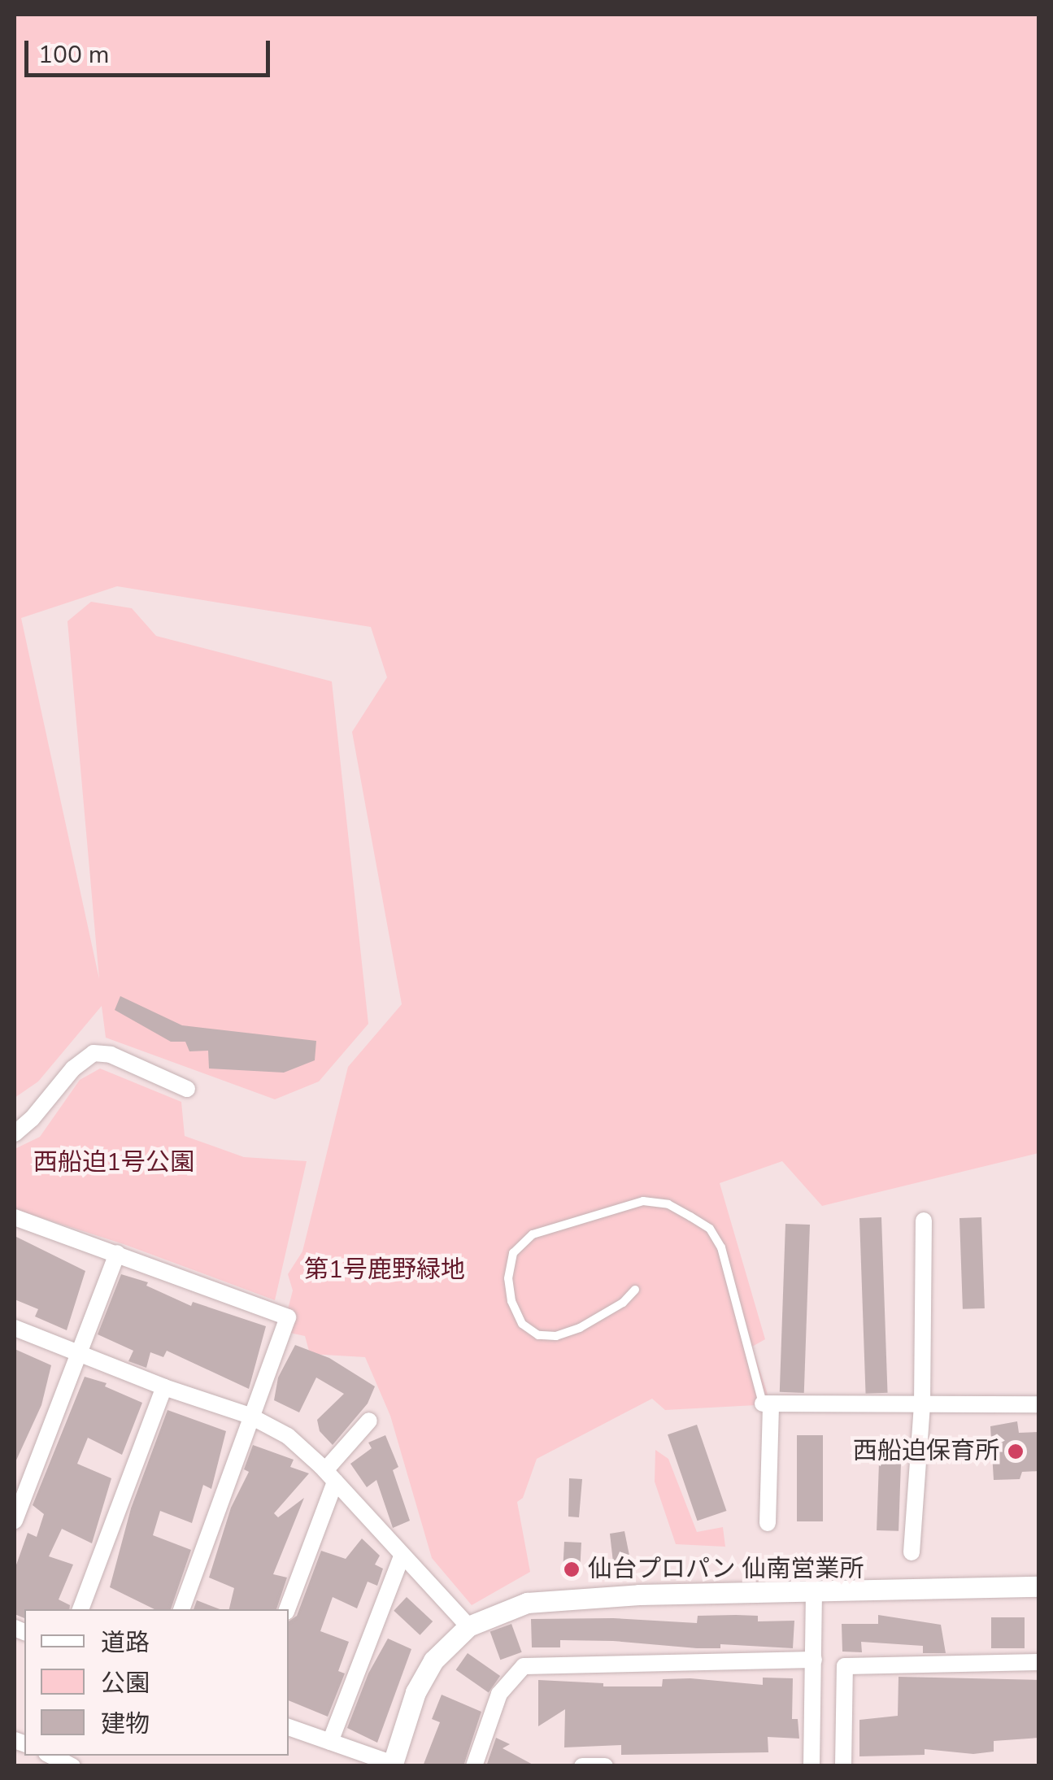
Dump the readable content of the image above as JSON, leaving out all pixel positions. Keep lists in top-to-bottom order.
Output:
{
  "parks": ["西船迫1号公園", "第1号鹿野緑地"],
  "places": ["西船迫保育所", "仙台プロパン 仙南営業所"],
  "legend": ["道路", "公園", "建物"],
  "scale_bar": "100 m"
}
